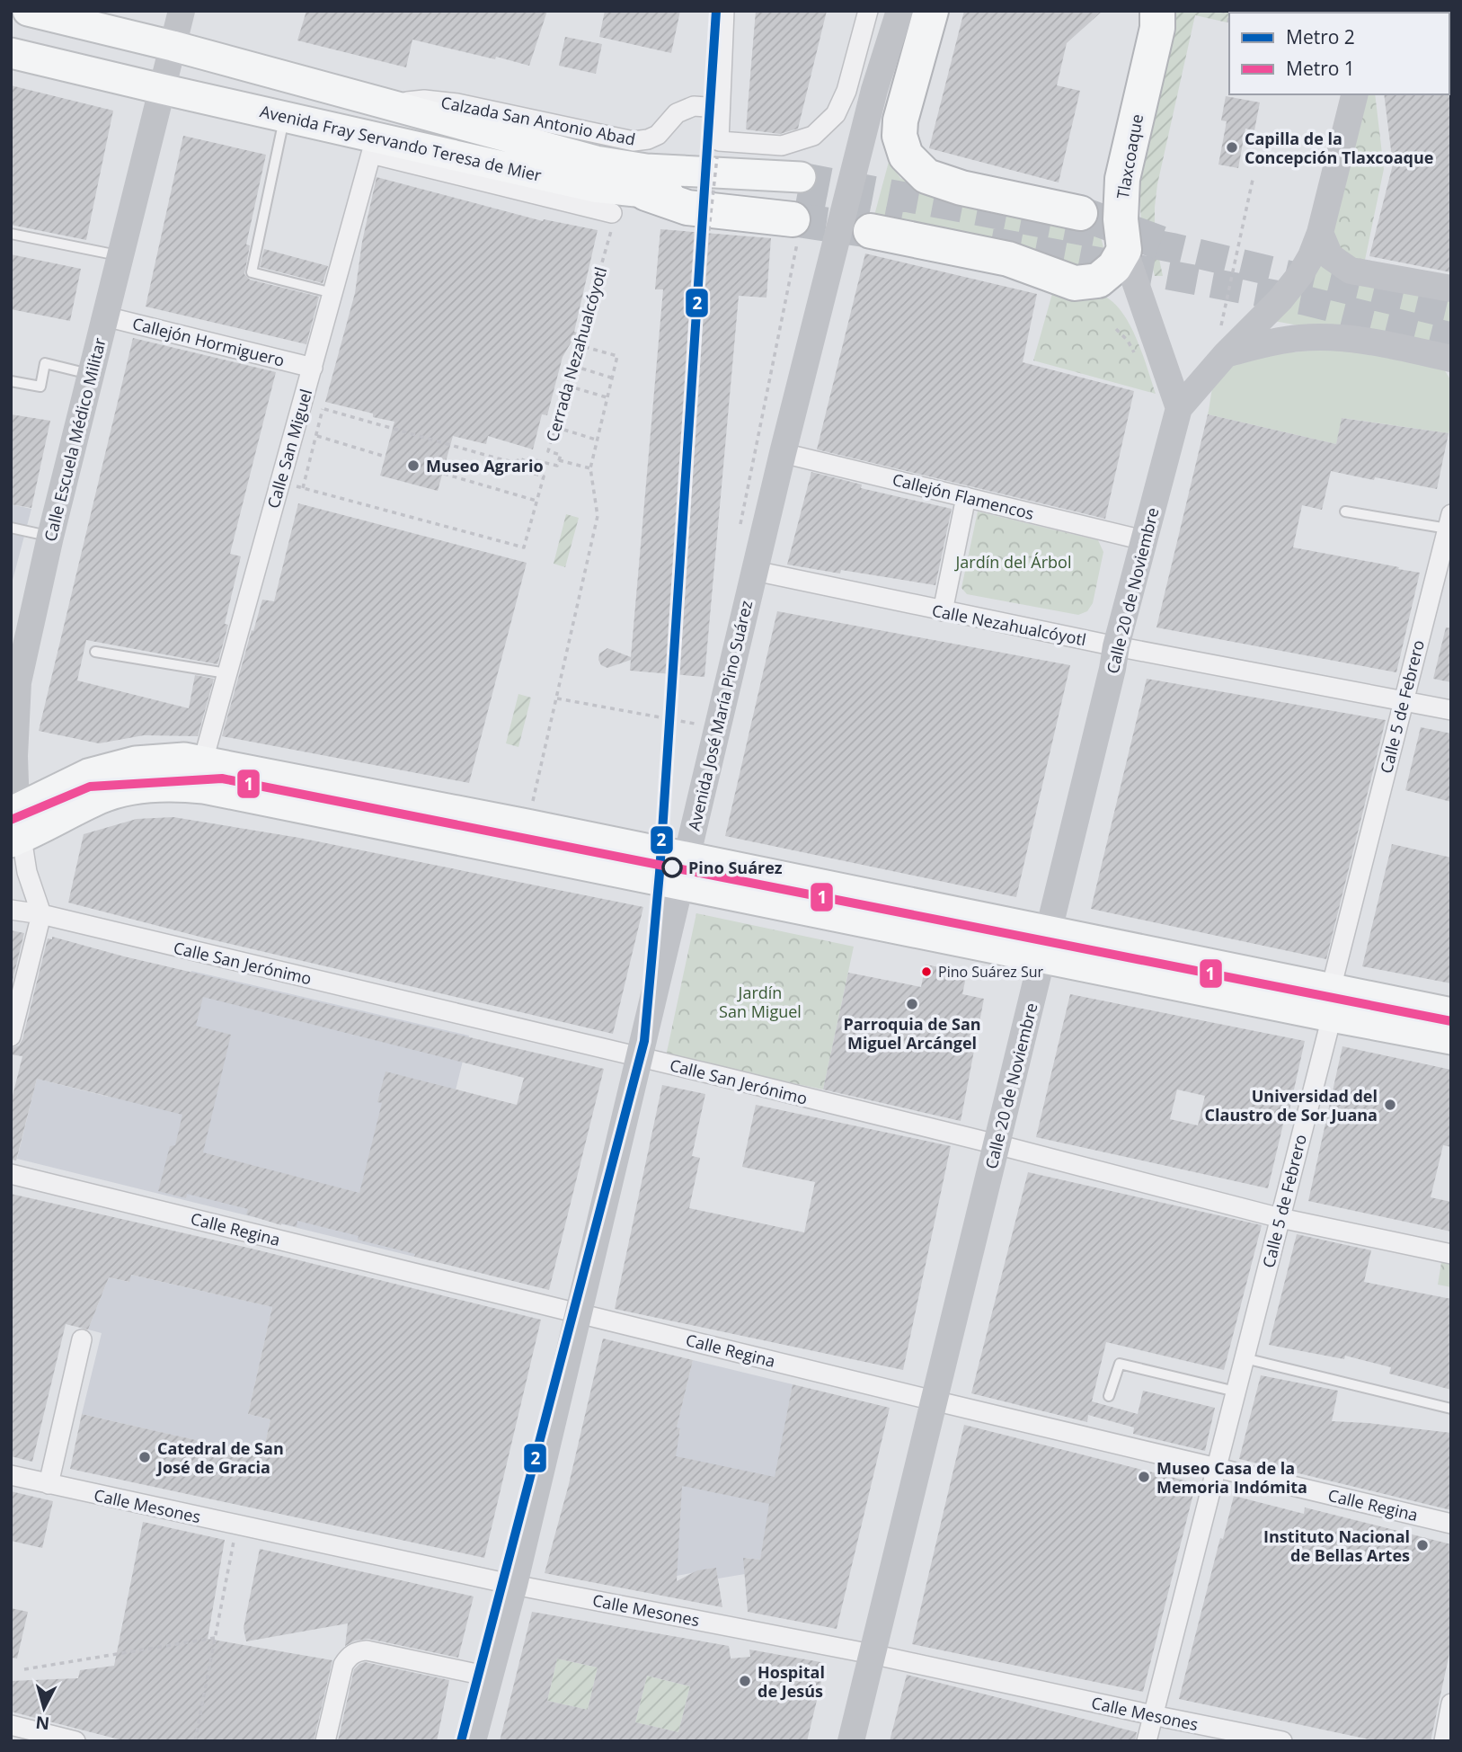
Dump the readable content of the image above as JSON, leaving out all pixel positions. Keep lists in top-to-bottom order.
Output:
{
  "streets": {
    "highway": ["Tlaxcoaque"],
    "main road": [
      "Avenida Fray Servando Teresa de Mier",
      "Calle Escuela Médico Militar",
      "Calle 20 de Noviembre",
      "Avenida José María Pino Suárez"
    ],
    "street": [
      "Calzada San Antonio Abad",
      "Callejón Hormiguero",
      "Calle San Miguel",
      "Callejón Flamencos",
      "Calle Nezahualcóyotl",
      "Calle 5 de Febrero",
      "Calle San Jerónimo",
      "Calle Regina",
      "Calle Mesones"
    ],
    "path": ["Cerrada Nezahualcóyotl"]
  },
  "crossings": [
    ["Calzada San Antonio Abad", "Avenida Fray Servando Teresa de Mier"],
    ["Avenida Fray Servando Teresa de Mier", "Calle Escuela Médico Militar"],
    ["Avenida Fray Servando Teresa de Mier", "Calle San Miguel"],
    ["Tlaxcoaque", "Calle 20 de Noviembre"],
    ["Callejón Hormiguero", "Calle Escuela Médico Militar"],
    ["Callejón Hormiguero", "Calle San Miguel"],
    ["Callejón Flamencos", "Calle 20 de Noviembre"],
    ["Callejón Flamencos", "Avenida José María Pino Suárez"],
    ["Calle 20 de Noviembre", "Calle Nezahualcóyotl"],
    ["Calle 20 de Noviembre", "Calle San Jerónimo"],
    ["Calle 20 de Noviembre", "Calle Regina"],
    ["Calle 20 de Noviembre", "Calle Mesones"],
    ["Calle Nezahualcóyotl", "Calle 5 de Febrero"],
    ["Calle Nezahualcóyotl", "Avenida José María Pino Suárez"],
    ["Calle 5 de Febrero", "Calle San Jerónimo"],
    ["Calle 5 de Febrero", "Calle Regina"],
    ["Calle 5 de Febrero", "Calle Mesones"],
    ["Avenida José María Pino Suárez", "Calle San Jerónimo"],
    ["Avenida José María Pino Suárez", "Calle Regina"],
    ["Avenida José María Pino Suárez", "Calle Mesones"]
  ],
  "parks": ["Jardín del Árbol", "Jardín San Miguel"],
  "places": [
    "Capilla de la Concepción Tlaxcoaque",
    "Museo Agrario",
    "Pino Suárez",
    "Pino Suárez Sur",
    "Parroquia de San Miguel Arcángel",
    "Universidad del Claustro de Sor Juana",
    "Catedral de San José de Gracia",
    "Museo Casa de la Memoria Indómita",
    "Instituto Nacional de Bellas Artes",
    "Hospital de Jesús"
  ],
  "lines": ["metro line 2", "metro line 1"],
  "legend": ["Metro 2", "Metro 1"],
  "north": "bottom"
}
